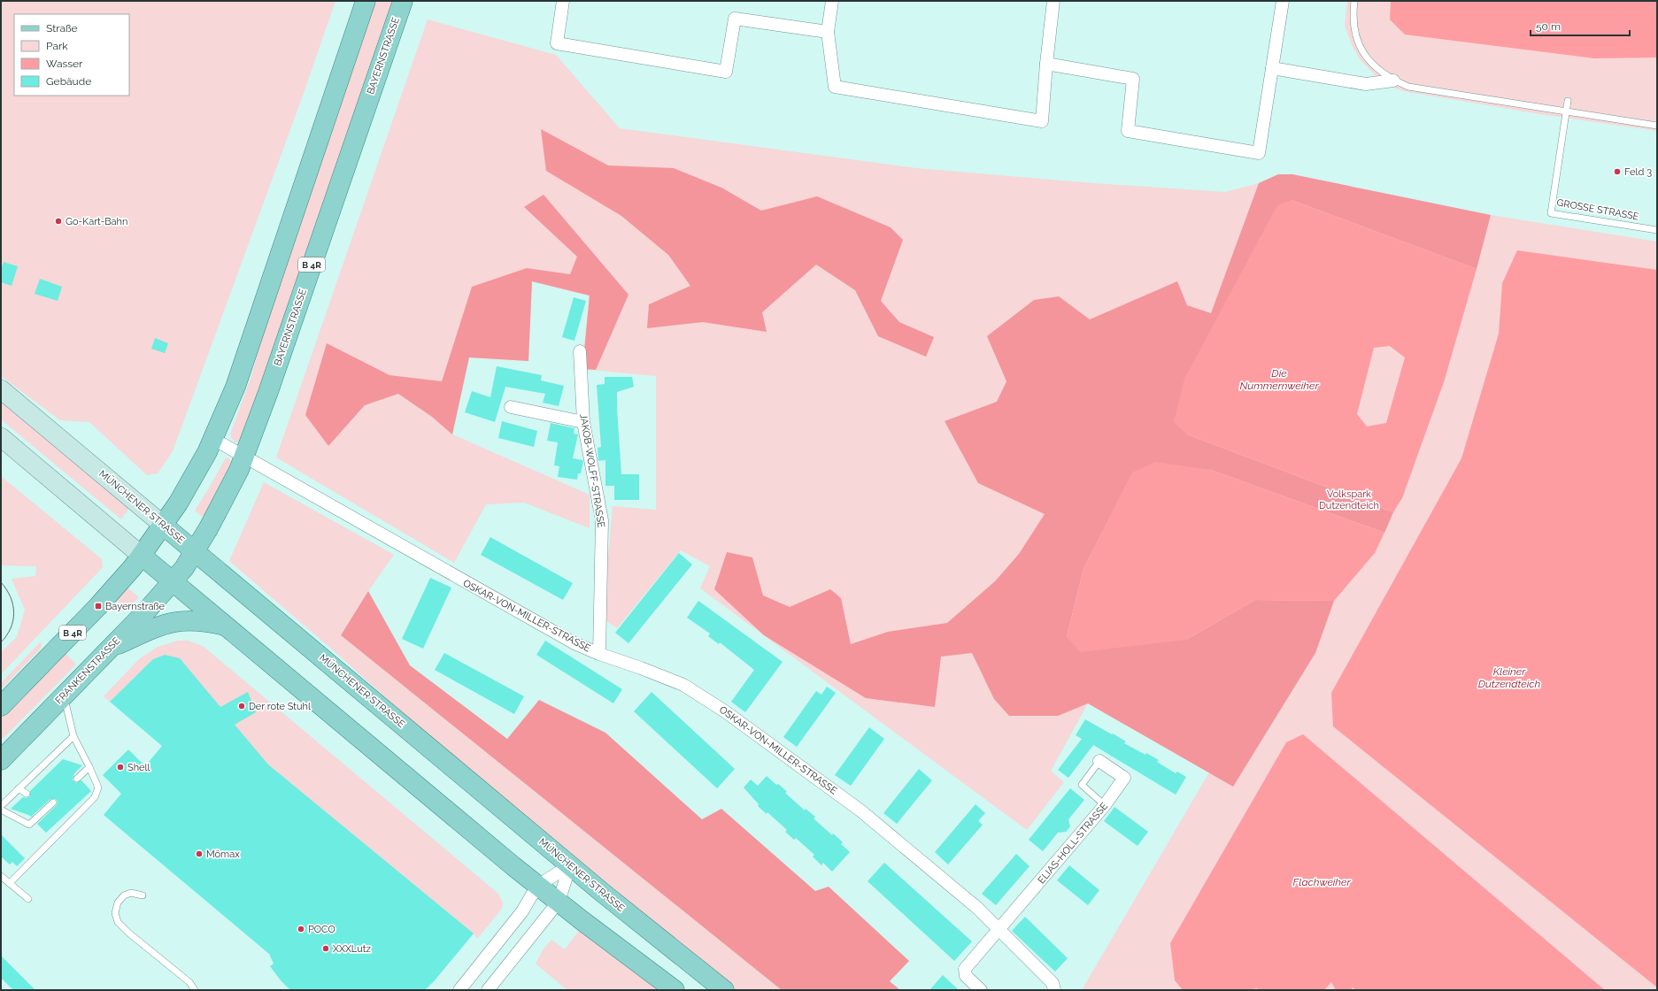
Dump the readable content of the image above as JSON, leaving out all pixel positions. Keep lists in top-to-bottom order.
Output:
{
  "streets": {
    "main road": [
      "BAYERNSTRASSE",
      "B 4R",
      "MÜNCHENER STRASSE",
      "FRANKENSTRASSE"
    ],
    "street": ["JAKOB-WOLFF-STRASSE", "OSKAR-VON-MILLER-STRASSE", "ELIAS-HOLL-STRASSE"],
    "lane": ["GROSSE STRASSE"]
  },
  "crossings": [
    ["BAYERNSTRASSE", "MÜNCHENER STRASSE"],
    ["BAYERNSTRASSE", "OSKAR-VON-MILLER-STRASSE"],
    ["BAYERNSTRASSE", "FRANKENSTRASSE"],
    ["B 4R", "MÜNCHENER STRASSE"],
    ["B 4R", "OSKAR-VON-MILLER-STRASSE"],
    ["JAKOB-WOLFF-STRASSE", "OSKAR-VON-MILLER-STRASSE"],
    ["OSKAR-VON-MILLER-STRASSE", "ELIAS-HOLL-STRASSE"]
  ],
  "water": ["Die Nummernweiher", "Kleiner Dutzendteich", "Flachweiher"],
  "parks": ["Volkspark Dutzendteich"],
  "places": {
    "other": [
      "Feld 3",
      "Go-Kart-Bahn",
      "Der rote Stuhl",
      "Shell",
      "Mömax",
      "POCO",
      "XXXLutz"
    ],
    "transit": ["Bayernstraße"]
  },
  "legend": [
    "Straße",
    "Park",
    "Wasser",
    "Gebäude"
  ],
  "scale_bar": "50 m"
}
